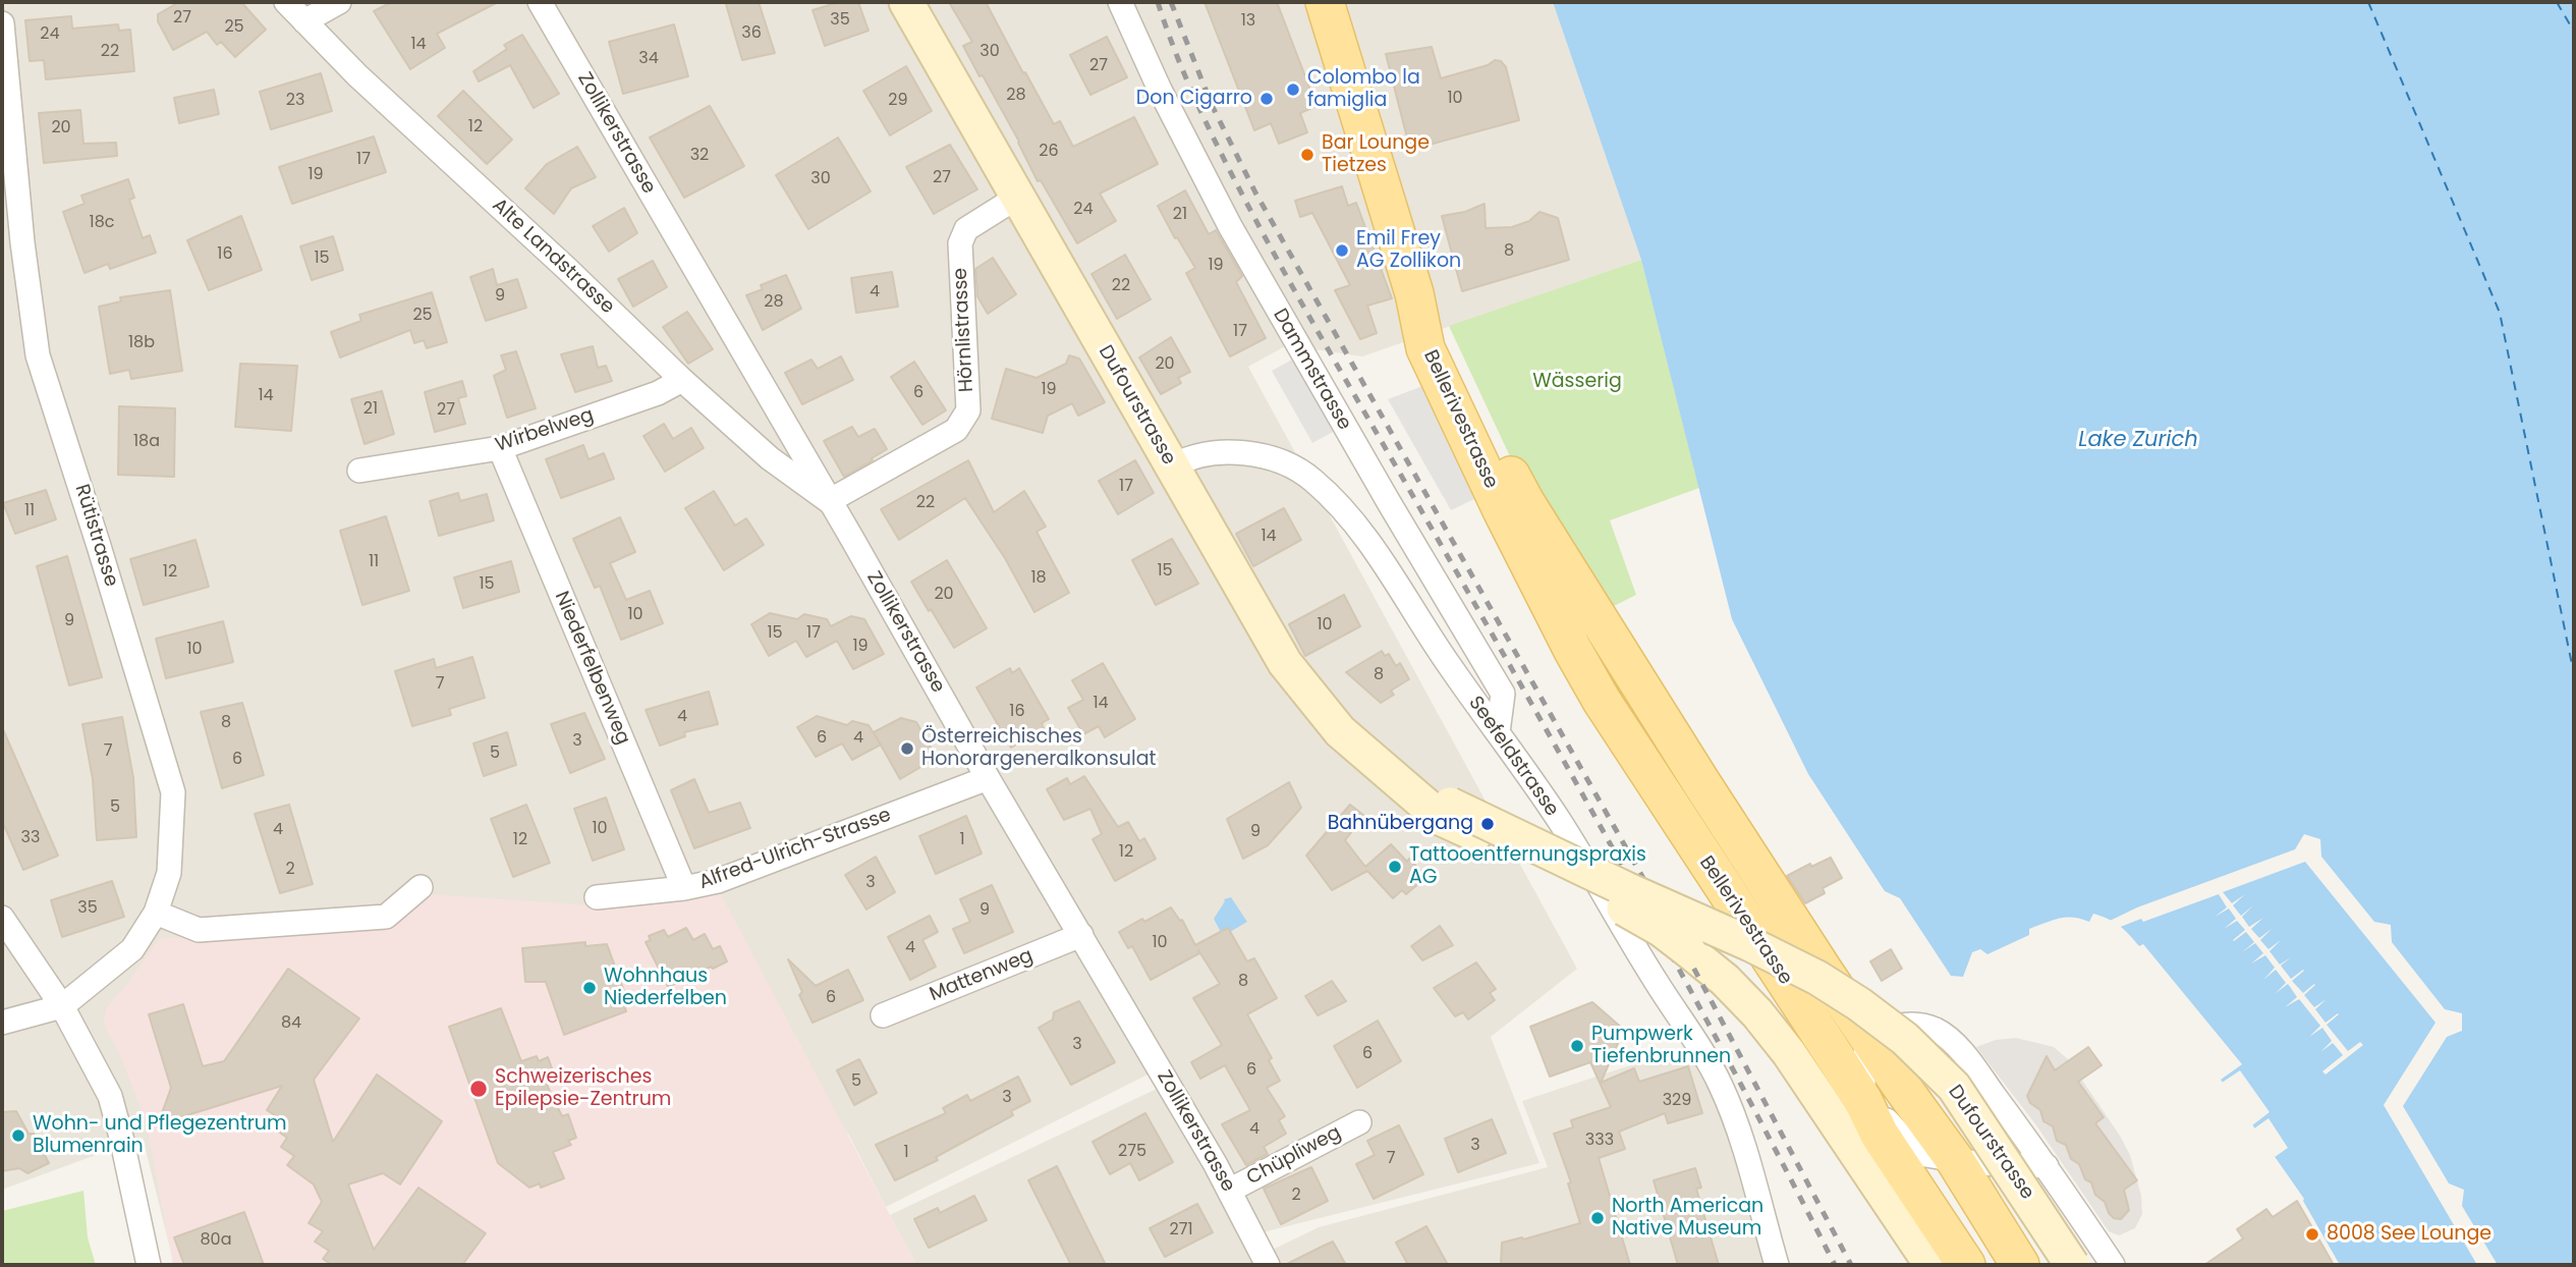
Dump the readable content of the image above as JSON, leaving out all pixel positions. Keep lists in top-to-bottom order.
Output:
{
  "streets": {
    "main road": ["Dufourstrasse", "Bellerivestrasse"],
    "street": [
      "Zollikerstrasse",
      "Alte Landstrasse",
      "Hörnlistrasse",
      "Dammstrasse",
      "Wirbelweg",
      "Rütistrasse",
      "Niederfelbenweg",
      "Seefeldstrasse",
      "Alfred-Ulrich-Strasse",
      "Mattenweg",
      "Chüpliweg"
    ]
  },
  "crossings": [
    ["Zollikerstrasse", "Alte Landstrasse"],
    ["Zollikerstrasse", "Hörnlistrasse"],
    ["Zollikerstrasse", "Alfred-Ulrich-Strasse"],
    ["Zollikerstrasse", "Mattenweg"],
    ["Zollikerstrasse", "Chüpliweg"],
    ["Alte Landstrasse", "Hörnlistrasse"],
    ["Alte Landstrasse", "Wirbelweg"],
    ["Hörnlistrasse", "Dufourstrasse"],
    ["Dammstrasse", "Seefeldstrasse"],
    ["Dufourstrasse", "Seefeldstrasse"],
    ["Wirbelweg", "Niederfelbenweg"],
    ["Niederfelbenweg", "Alfred-Ulrich-Strasse"]
  ],
  "water": ["Lake Zurich"],
  "parks": ["Wässerig"],
  "places": [
    "Colombo la famiglia",
    "Don Cigarro",
    "Bar Lounge Tietzes",
    "Emil Frey AG Zollikon",
    "Österreichisches Honorargeneralkonsulat",
    "Bahnübergang",
    "Tattooentfernungspraxis AG",
    "Wohnhaus Niederfelben",
    "Pumpwerk Tiefenbrunnen",
    "Schweizerisches Epilepsie-Zentrum",
    "Wohn- und Pflegezentrum Blumenrain",
    "North American Native Museum",
    "8008 See Lounge"
  ],
  "house_numbers": [
    "27",
    "35",
    "13",
    "25",
    "36",
    "24",
    "14",
    "22",
    "30",
    "34",
    "27",
    "28",
    "10",
    "23",
    "29",
    "12",
    "20",
    "26",
    "32",
    "17",
    "19",
    "27",
    "30",
    "24",
    "21",
    "18c",
    "8",
    "16",
    "15",
    "19",
    "22",
    "4",
    "9",
    "28",
    "25",
    "17",
    "18b",
    "20",
    "19",
    "6",
    "14",
    "21",
    "27",
    "18a",
    "17",
    "22",
    "11",
    "14",
    "11",
    "15",
    "12",
    "18",
    "15",
    "20",
    "10",
    "9",
    "10",
    "15",
    "17",
    "19",
    "10",
    "8",
    "7",
    "14",
    "16",
    "4",
    "8",
    "6",
    "4",
    "3",
    "7",
    "5",
    "6",
    "5",
    "10",
    "4",
    "9",
    "33",
    "12",
    "1",
    "12",
    "2",
    "3",
    "35",
    "9",
    "10",
    "4",
    "8",
    "6",
    "84",
    "3",
    "6",
    "6",
    "5",
    "3",
    "329",
    "4",
    "333",
    "3",
    "275",
    "1",
    "7",
    "2",
    "271",
    "80a"
  ]
}
